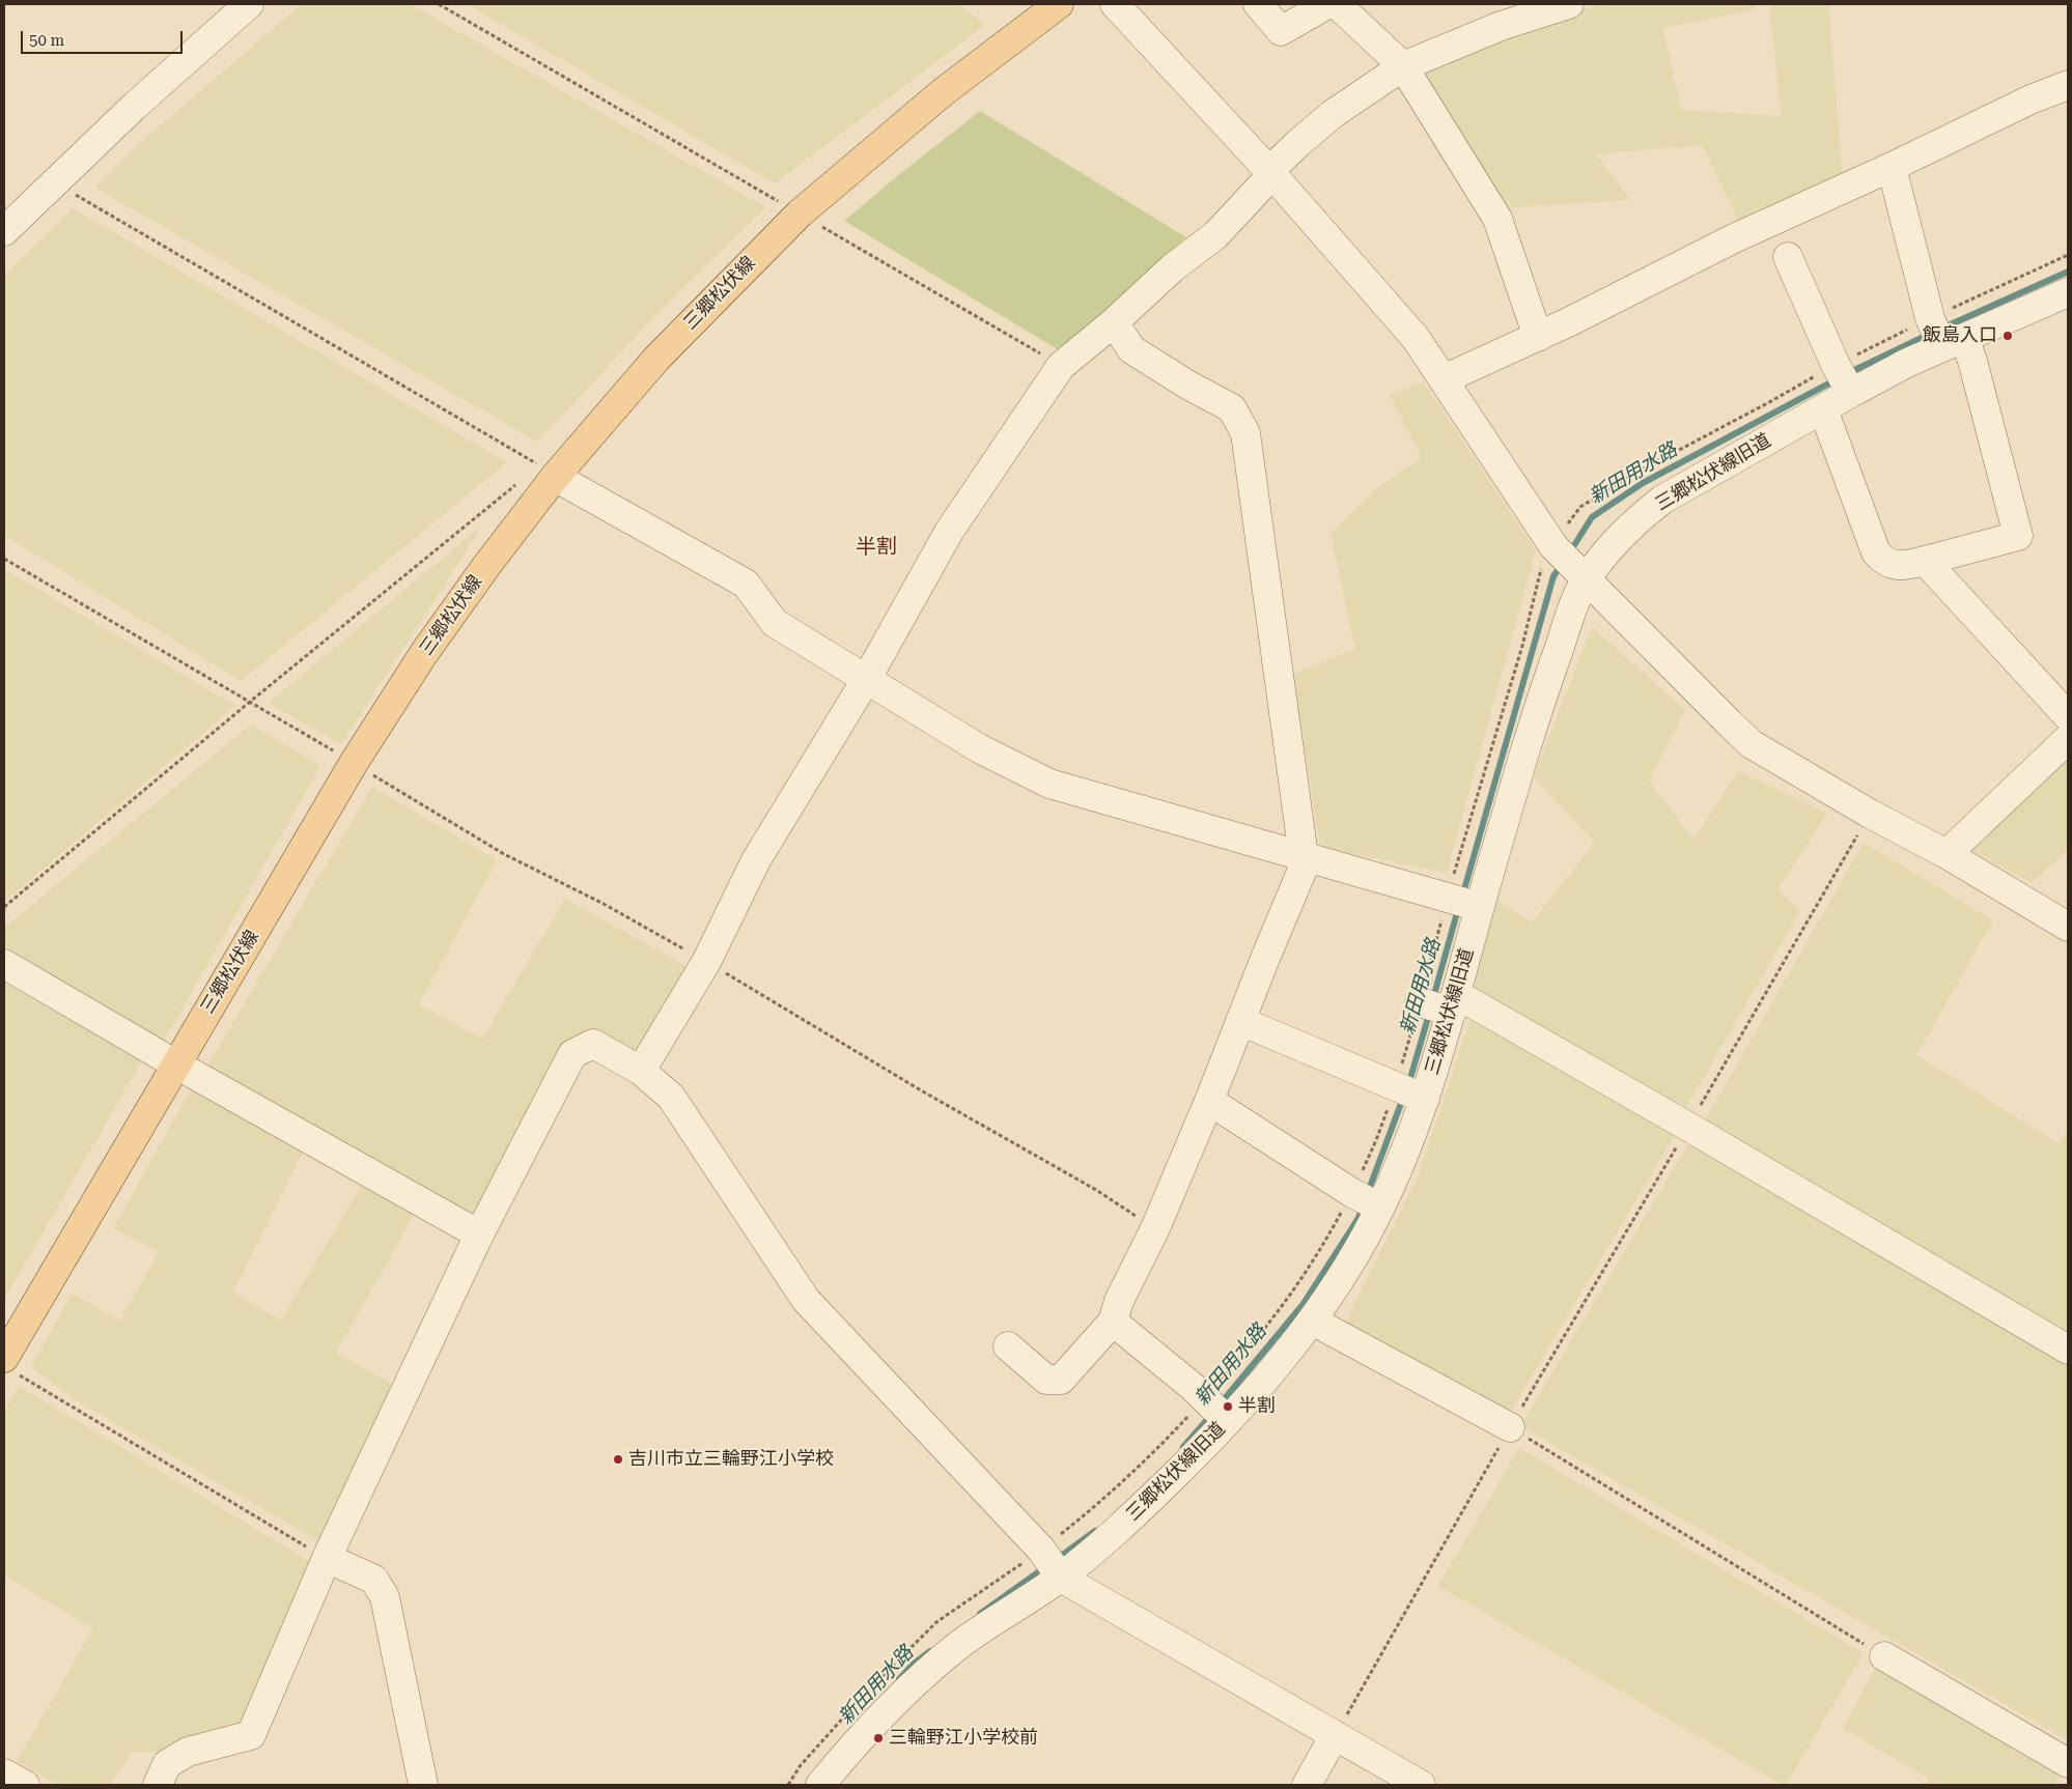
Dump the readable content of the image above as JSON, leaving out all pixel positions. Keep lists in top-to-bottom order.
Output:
{
  "streets": {
    "main road": ["三郷松伏線"],
    "street": ["三郷松伏線旧道"]
  },
  "districts": ["半割"],
  "water": ["新田用水路"],
  "places": [
    "飯島入口",
    "半割",
    "吉川市立三輪野江小学校",
    "三輪野江小学校前"
  ],
  "scale_bar": "50 m"
}
